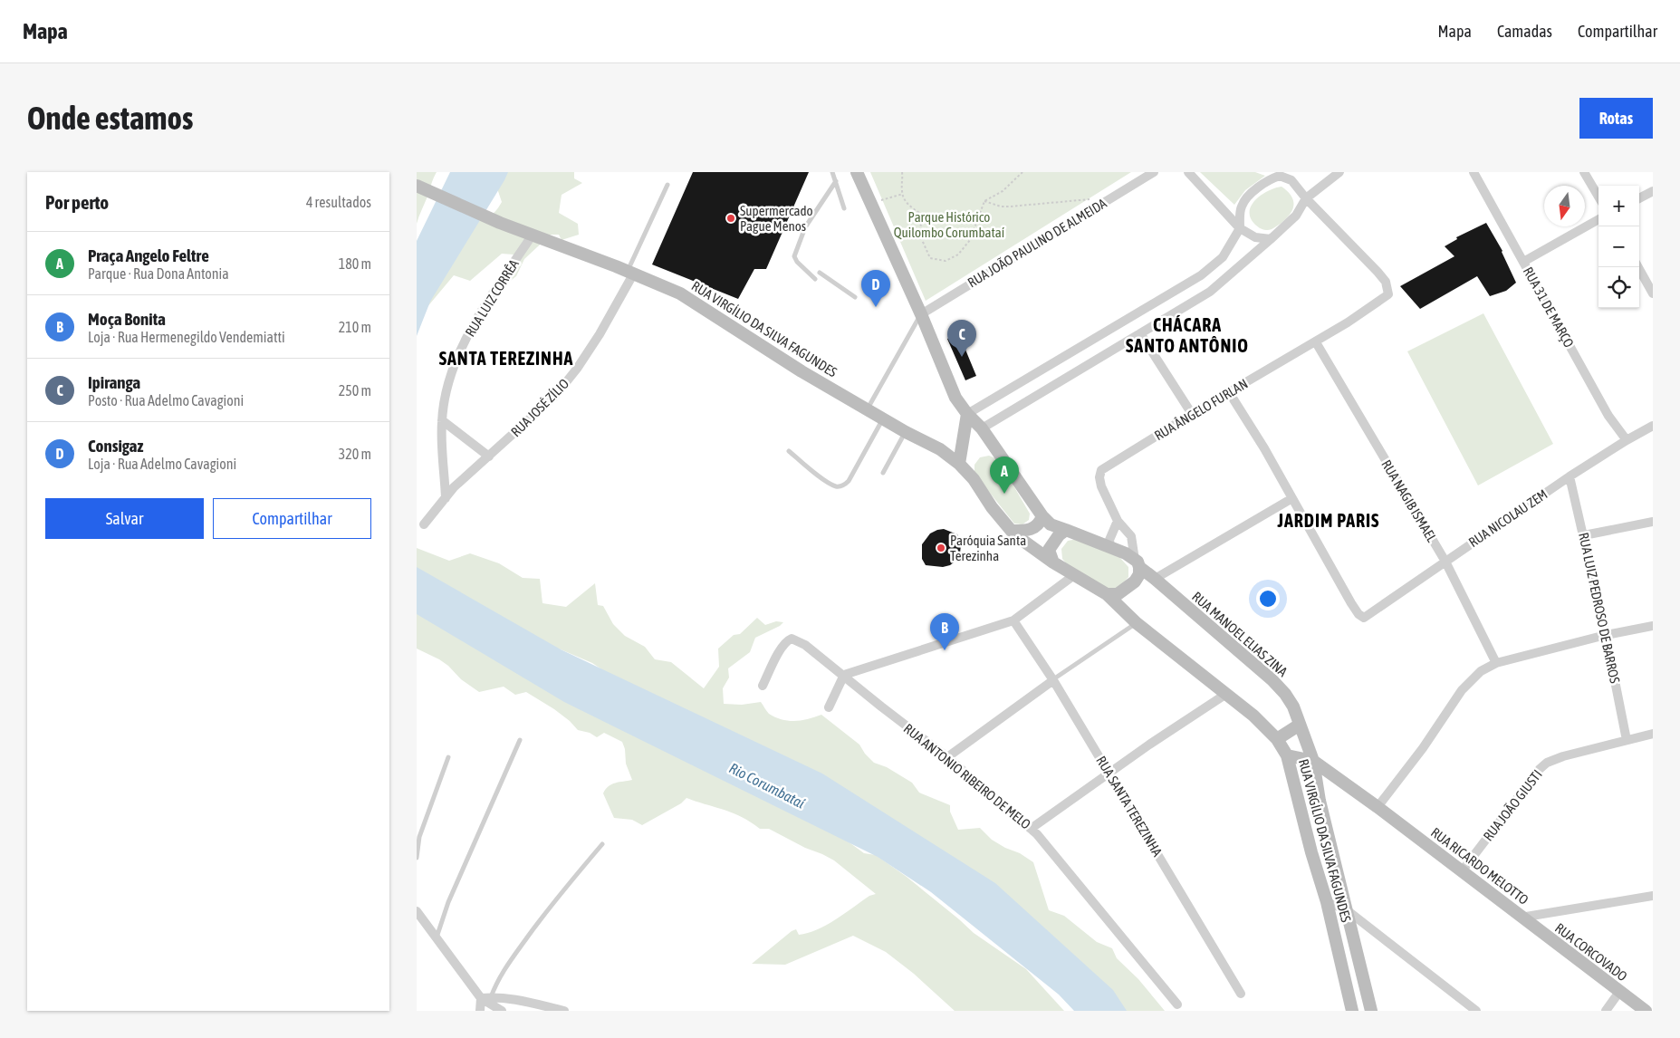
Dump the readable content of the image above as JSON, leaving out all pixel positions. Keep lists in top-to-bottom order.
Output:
{
  "streets": {
    "street": [
      "RUA JOÃO PAULINO DE ALMEIDA",
      "RUA LUIZ CORRÊA",
      "RUA 31 DE MARÇO",
      "RUA VIRGÍLIO DA SILVA FAGUNDES",
      "RUA JOSÉ ZÍLIO",
      "RUA ÂNGELO FURLAN",
      "RUA NAGIB ISMAEL",
      "RUA NICOLAU ZEM",
      "RUA LUIZ PEDROSO DE BARROS",
      "RUA MANOEL ELIAS ZINA",
      "RUA ANTONIO RIBEIRO DE MELO",
      "RUA JOÃO GIUSTI",
      "RUA SANTA TEREZINHA",
      "RUA RICARDO MELOTTO",
      "RUA CORCOVADO"
    ]
  },
  "crossings": [
    ["RUA LUIZ CORRÊA", "RUA VIRGÍLIO DA SILVA FAGUNDES"],
    ["RUA LUIZ CORRÊA", "RUA JOSÉ ZÍLIO"],
    ["RUA 31 DE MARÇO", "RUA NICOLAU ZEM"],
    ["RUA VIRGÍLIO DA SILVA FAGUNDES", "RUA JOSÉ ZÍLIO"],
    ["RUA VIRGÍLIO DA SILVA FAGUNDES", "RUA MANOEL ELIAS ZINA"],
    ["RUA VIRGÍLIO DA SILVA FAGUNDES", "RUA RICARDO MELOTTO"],
    ["RUA ÂNGELO FURLAN", "RUA NAGIB ISMAEL"],
    ["RUA NAGIB ISMAEL", "RUA NICOLAU ZEM"],
    ["RUA NICOLAU ZEM", "RUA LUIZ PEDROSO DE BARROS"],
    ["RUA LUIZ PEDROSO DE BARROS", "RUA JOÃO GIUSTI"],
    ["RUA MANOEL ELIAS ZINA", "RUA RICARDO MELOTTO"],
    ["RUA JOÃO GIUSTI", "RUA RICARDO MELOTTO"],
    ["RUA RICARDO MELOTTO", "RUA CORCOVADO"]
  ],
  "districts": ["CHÁCARA SANTO ANTÔNIO", "SANTA TEREZINHA", "JARDIM PARIS"],
  "water": ["Rio Corumbataí"],
  "parks": ["Parque Histórico Quilombo Corumbataí"],
  "places": ["Supermercado Pague Menos", "Paróquia Santa Terezinha"],
  "north": "bottom",
  "page": {
    "header": "Mapa",
    "nav": ["Mapa", "Camadas", "Compartilhar"],
    "buttons": [
      "Rotas",
      ["Salvar", "Compartilhar"]
    ],
    "title": "Onde estamos",
    "heading": ["Por perto", "4 resultados"],
    "map_buttons": ["+", "−"],
    "list": [
      {
        "mark": "A",
        "name": "Praça Angelo Feltre",
        "note": "Parque · Rua Dona Antonia",
        "value": "180 m"
      },
      {
        "mark": "B",
        "name": "Moça Bonita",
        "note": "Loja · Rua Hermenegildo Vendemiatti",
        "value": "210 m"
      },
      {
        "mark": "C",
        "name": "Ipiranga",
        "note": "Posto · Rua Adelmo Cavagioni",
        "value": "250 m"
      },
      {
        "mark": "D",
        "name": "Consigaz",
        "note": "Loja · Rua Adelmo Cavagioni",
        "value": "320 m"
      }
    ],
    "pins": [
      "D",
      "C",
      "A",
      "B"
    ]
  }
}
